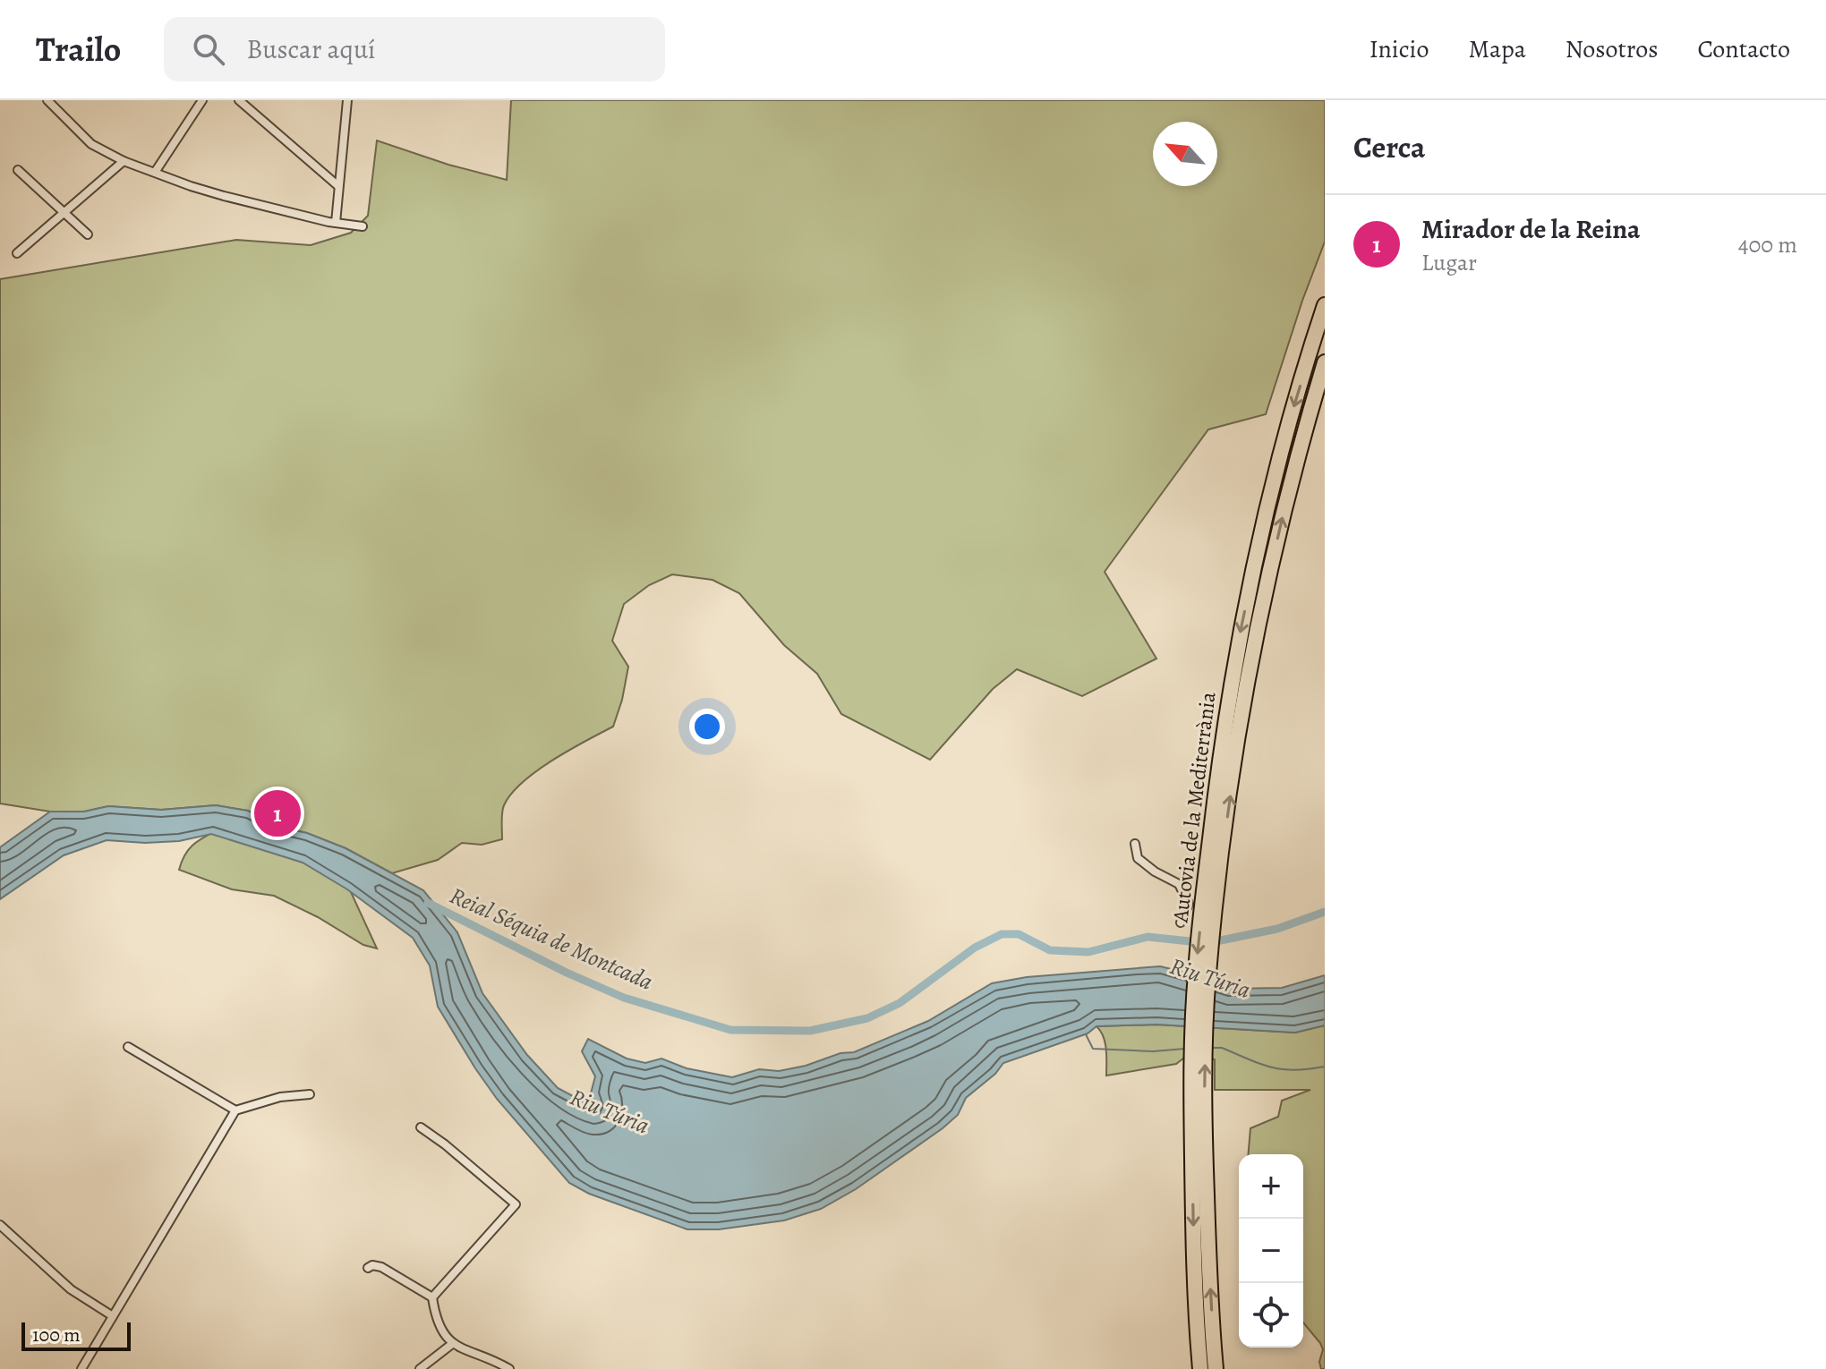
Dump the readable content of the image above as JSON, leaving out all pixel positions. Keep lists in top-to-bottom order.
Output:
{
  "streets": {
    "highway": ["Autovia de la Mediterrània"]
  },
  "water": ["Reial Séquia de Montcada", "Riu Túria"],
  "scale_bar": "100 m",
  "north": "top left",
  "page": {
    "header": "Trailo",
    "search": "Buscar aquí",
    "nav": [
      "Inicio",
      "Mapa",
      "Nosotros",
      "Contacto"
    ],
    "heading": "Cerca",
    "list": [
      {
        "mark": "1",
        "name": "Mirador de la Reina",
        "note": "Lugar",
        "value": "400 m"
      }
    ],
    "pins": "1",
    "map_buttons": ["+", "−"],
    "scale": "100 m"
  }
}
